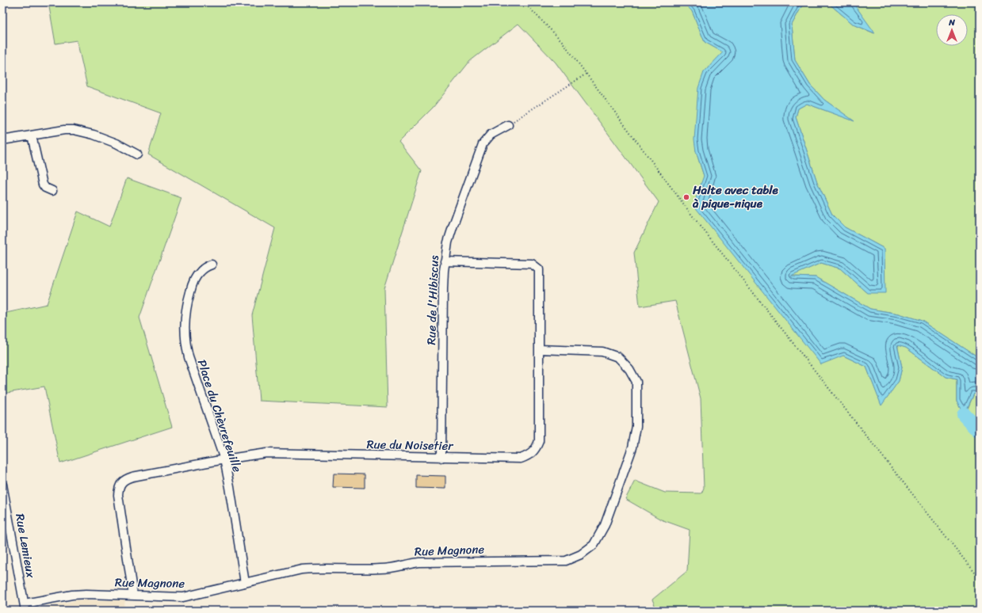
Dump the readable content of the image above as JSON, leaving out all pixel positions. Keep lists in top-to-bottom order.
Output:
{
  "streets": {
    "street": [
      "Rue de l'Hibiscus",
      "Place du Chèvrefeuille",
      "Rue du Noisetier",
      "Rue Lemieux",
      "Rue Magnone"
    ]
  },
  "crossings": [
    ["Rue de l'Hibiscus", "Rue du Noisetier"],
    ["Place du Chèvrefeuille", "Rue du Noisetier"],
    ["Place du Chèvrefeuille", "Rue Magnone"],
    ["Rue du Noisetier", "Rue Magnone"],
    ["Rue Lemieux", "Rue Magnone"]
  ],
  "places": ["Halte avec table à pique-nique"],
  "north": "top"
}
